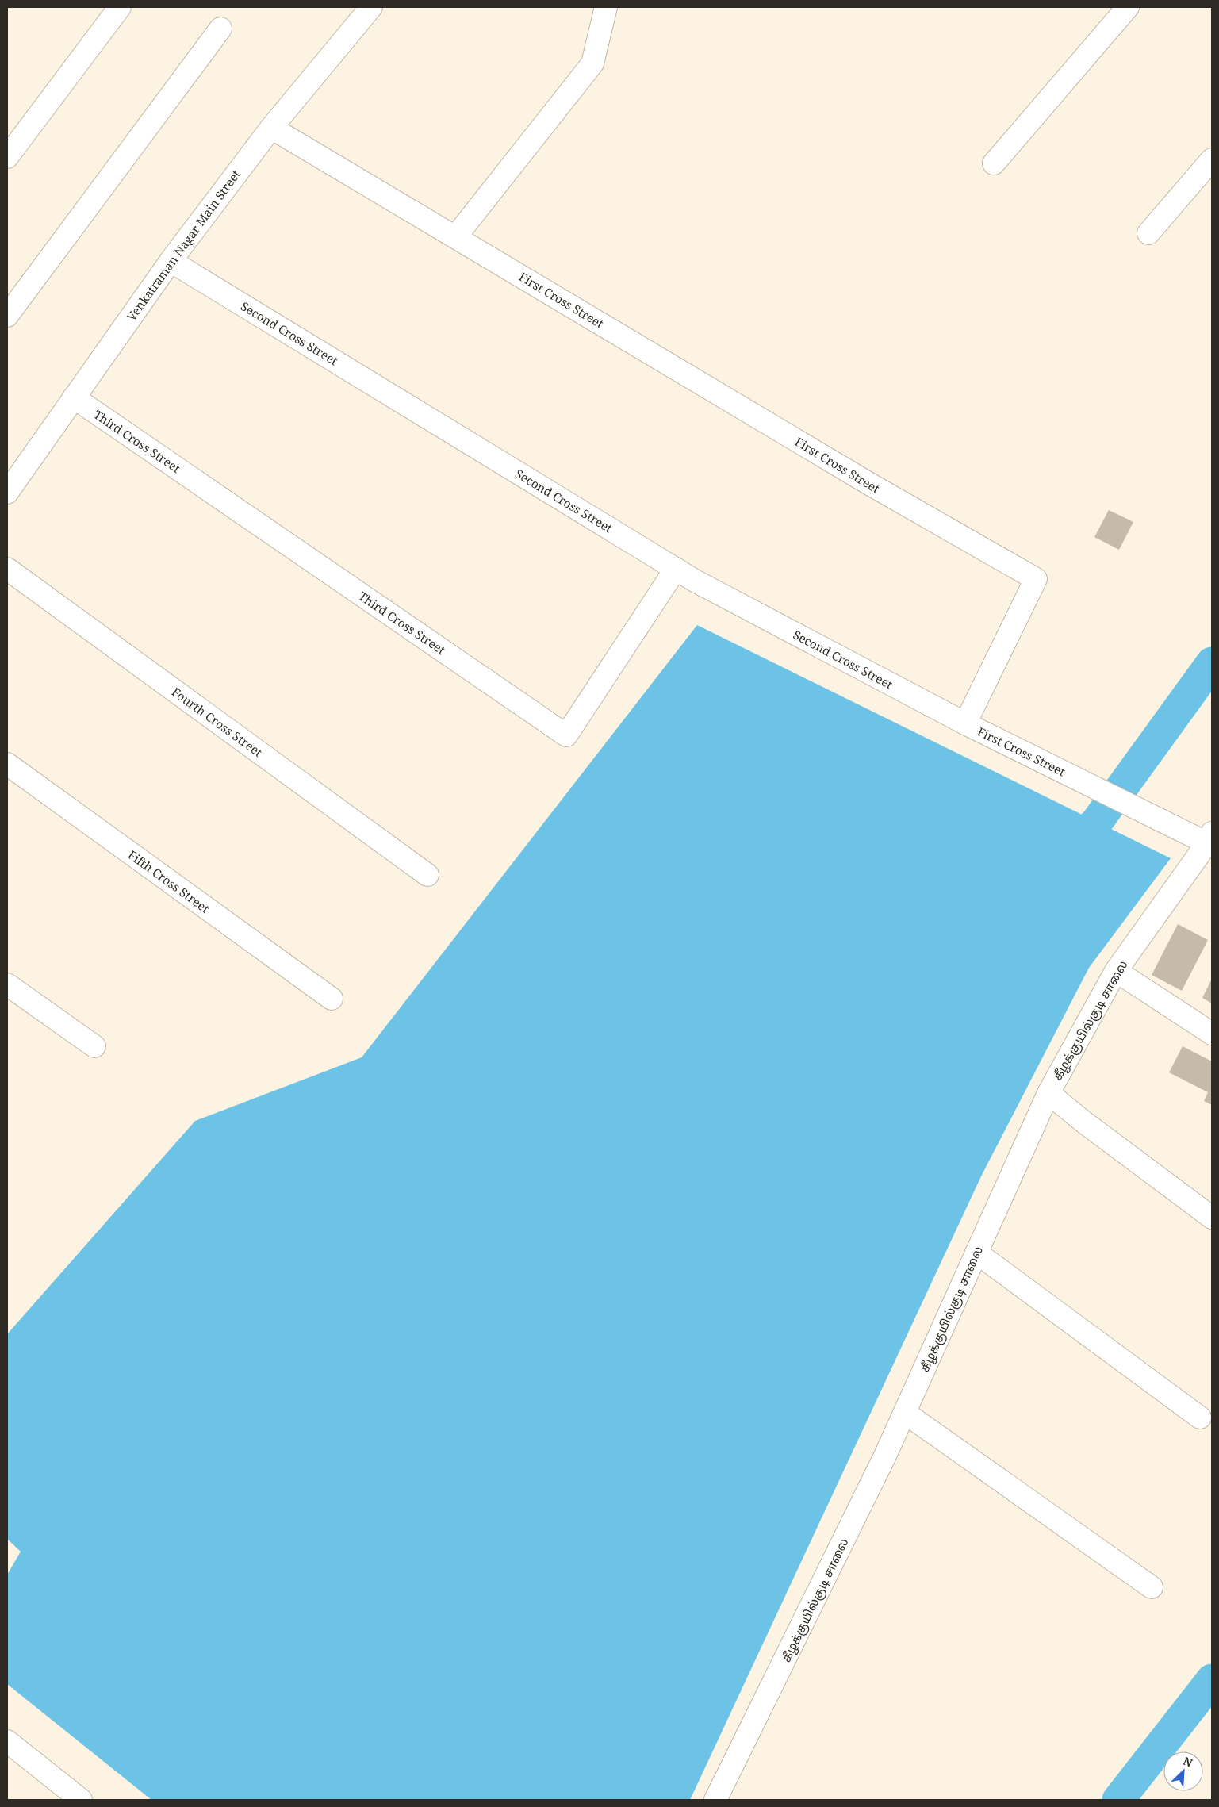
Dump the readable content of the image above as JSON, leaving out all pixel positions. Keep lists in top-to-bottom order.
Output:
{
  "streets": {
    "street": [
      "Venkatraman Nagar Main Street",
      "First Cross Street",
      "Second Cross Street",
      "Third Cross Street",
      "Fourth Cross Street",
      "Fifth Cross Street",
      "கீழக்குயில்குடி சாலை"
    ]
  },
  "crossings": [
    ["Venkatraman Nagar Main Street", "First Cross Street"],
    ["Venkatraman Nagar Main Street", "Second Cross Street"],
    ["Venkatraman Nagar Main Street", "Third Cross Street"],
    ["First Cross Street", "Second Cross Street"],
    ["First Cross Street", "கீழக்குயில்குடி சாலை"],
    ["Second Cross Street", "Third Cross Street"]
  ],
  "north": "top right"
}
